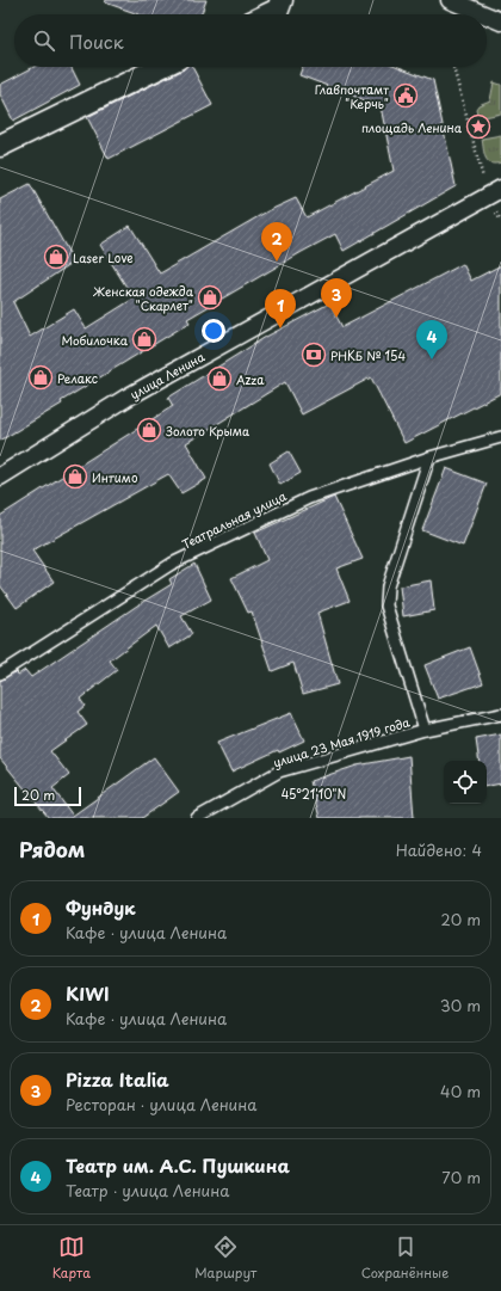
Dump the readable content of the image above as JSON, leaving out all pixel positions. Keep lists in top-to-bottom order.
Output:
{
  "streets": {
    "street": ["улица Ленина"],
    "lane": ["Театральная улица", "улица 23 Мая 1919 года"]
  },
  "places": {
    "public building": ["Главпочтамт \"Керчь\""],
    "place": ["площадь Ленина"],
    "shop": [
      "Laser Love",
      "Женская одежда \"Скарлет\"",
      "Мобилочка",
      "Релакс",
      "Azza",
      "Золото Крыма",
      "Интимо"
    ],
    "bank": ["РНКБ № 154"]
  },
  "scale_bar": "20 m",
  "page": {
    "search": "Поиск",
    "pins": [
      "2",
      "3",
      "1",
      "4"
    ],
    "scale": "20 m",
    "heading": ["Рядом", "Найдено: 4"],
    "list": [
      {
        "mark": "1",
        "name": "Фундук",
        "note": "Кафе · улица Ленина",
        "value": "20 m"
      },
      {
        "mark": "2",
        "name": "KIWI",
        "note": "Кафе · улица Ленина",
        "value": "30 m"
      },
      {
        "mark": "3",
        "name": "Pizza Italia",
        "note": "Ресторан · улица Ленина",
        "value": "40 m"
      },
      {
        "mark": "4",
        "name": "Театр им. А.С. Пушкина",
        "note": "Театр · улица Ленина",
        "value": "70 m"
      }
    ],
    "nav": ["Карта", "Маршрут", "Сохранённые"]
  },
  "coordinates": ["45°21'10\"N"]
}
